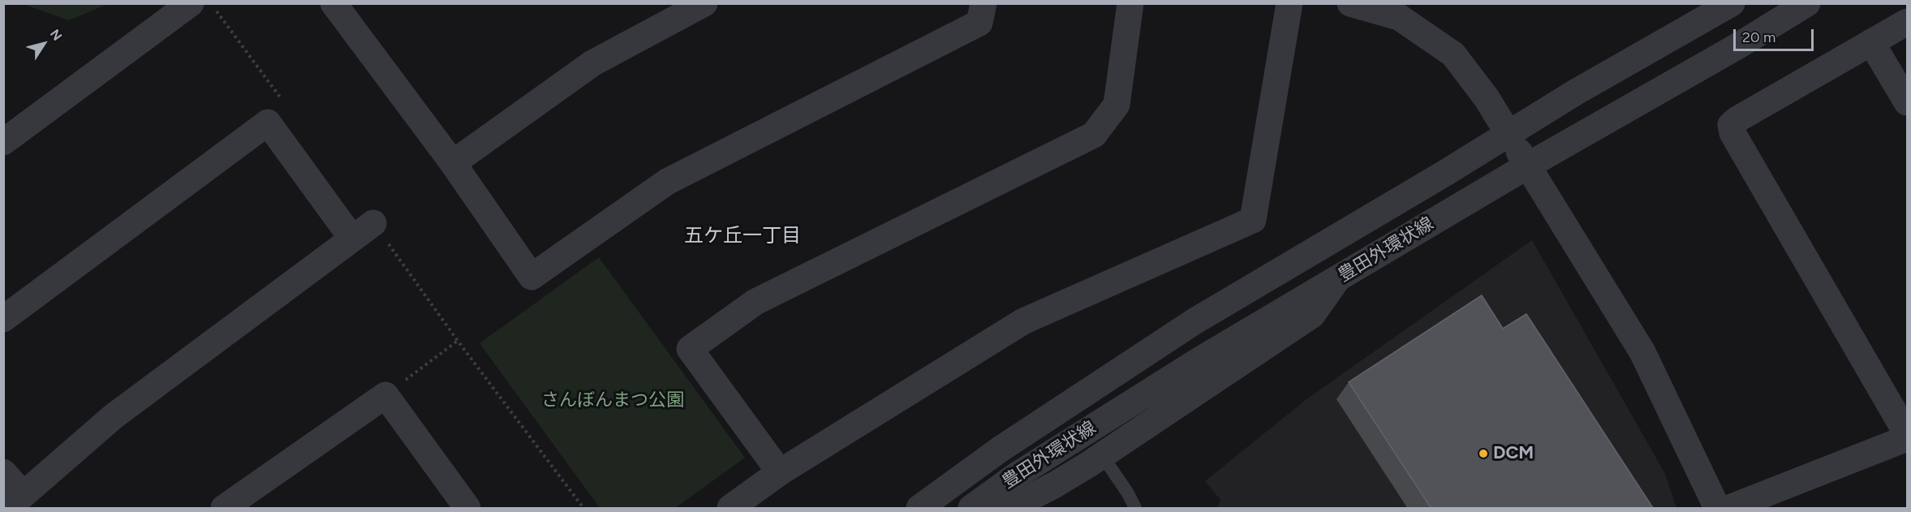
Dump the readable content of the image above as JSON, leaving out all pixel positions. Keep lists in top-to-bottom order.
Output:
{
  "streets": {
    "street": ["豊田外環状線"]
  },
  "districts": ["五ケ丘一丁目"],
  "parks": ["さんぼんまつ公園"],
  "places": ["DCM"],
  "scale_bar": "20 m",
  "north": "top right"
}
